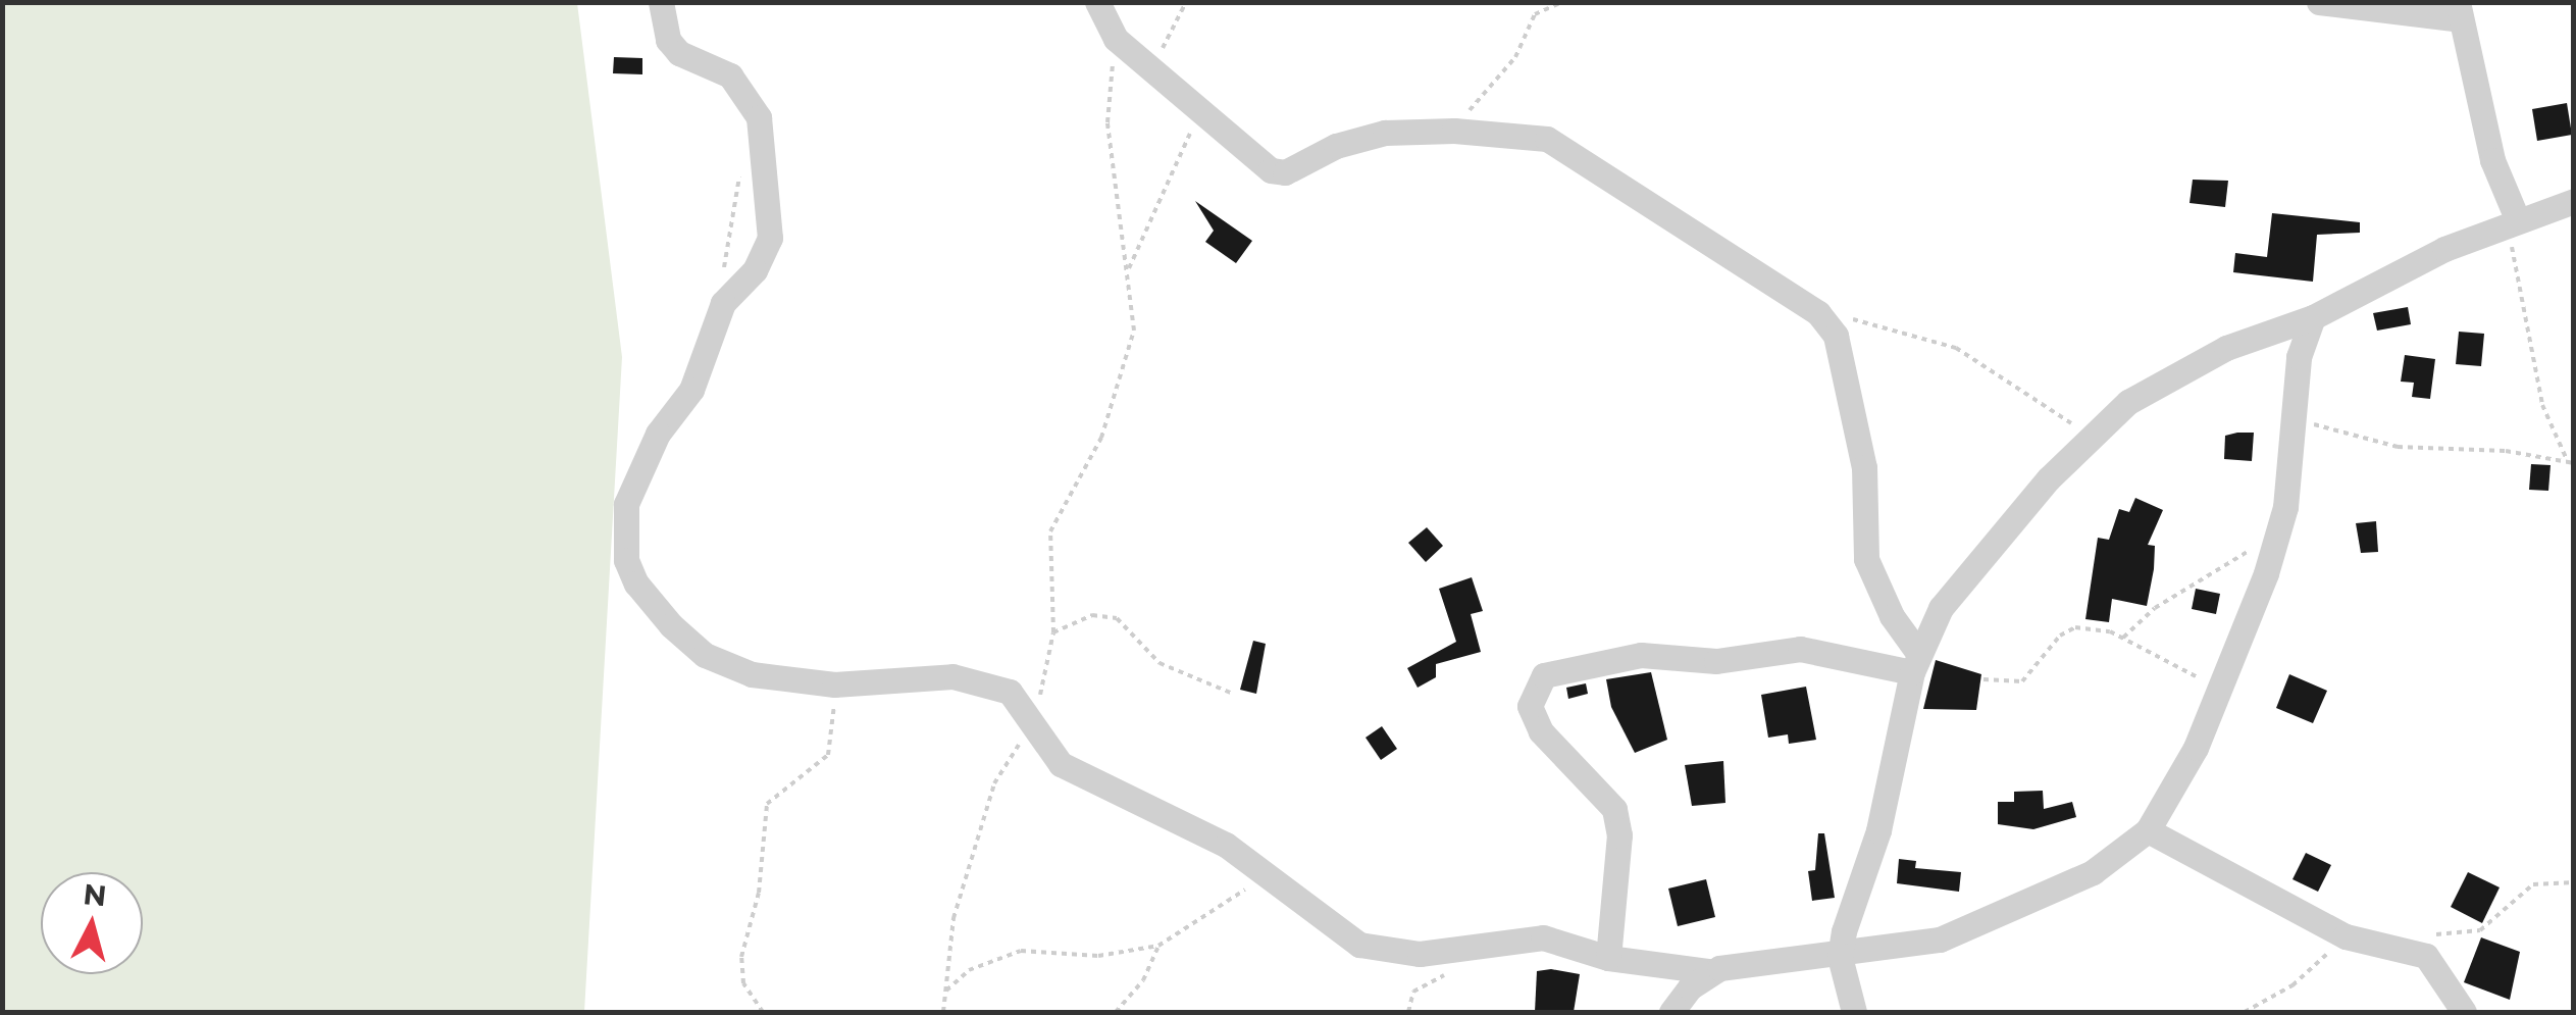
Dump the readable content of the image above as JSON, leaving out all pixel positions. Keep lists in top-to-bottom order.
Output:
{
  "north": "top"
}
